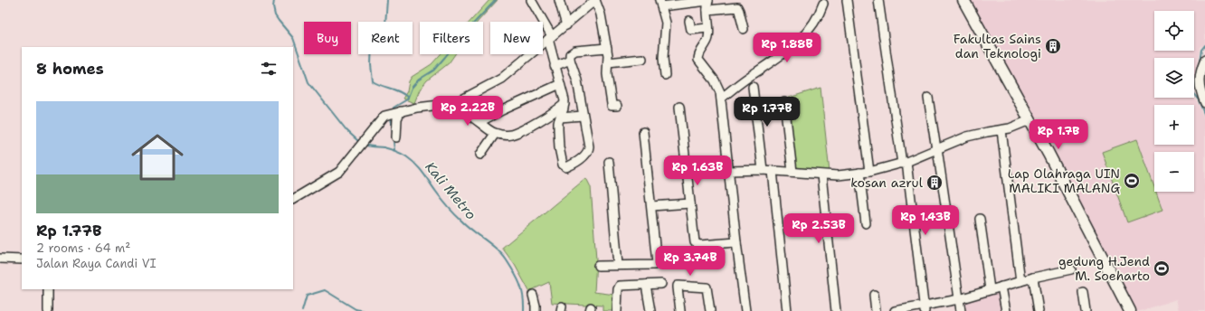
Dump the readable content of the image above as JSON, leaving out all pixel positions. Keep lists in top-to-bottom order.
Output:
{
  "water": ["Kali Metro"],
  "places": {
    "building": ["Fakultas Sains dan Teknologi", "kosan azrul"],
    "sports": ["Lap Olahraga UIN MALIKI MALANG", "gedung H.Jend M. Soeharto"]
  },
  "page": {
    "map_buttons": ["+", "−"],
    "chip": [
      "Buy",
      "Rent",
      "Filters",
      "New"
    ],
    "price": [
      "Rp 1.88B",
      "Rp 2.22B",
      "Rp 1.77B",
      "Rp 1.7B",
      "Rp 1.63B",
      "Rp 1.43B",
      "Rp 2.53B",
      "Rp 3.74B"
    ],
    "heading": "8 homes",
    "list": [
      {
        "name": "Rp 1.77B",
        "note": "2 rooms · 64 m² · Jalan Raya Candi VI"
      }
    ]
  }
}
